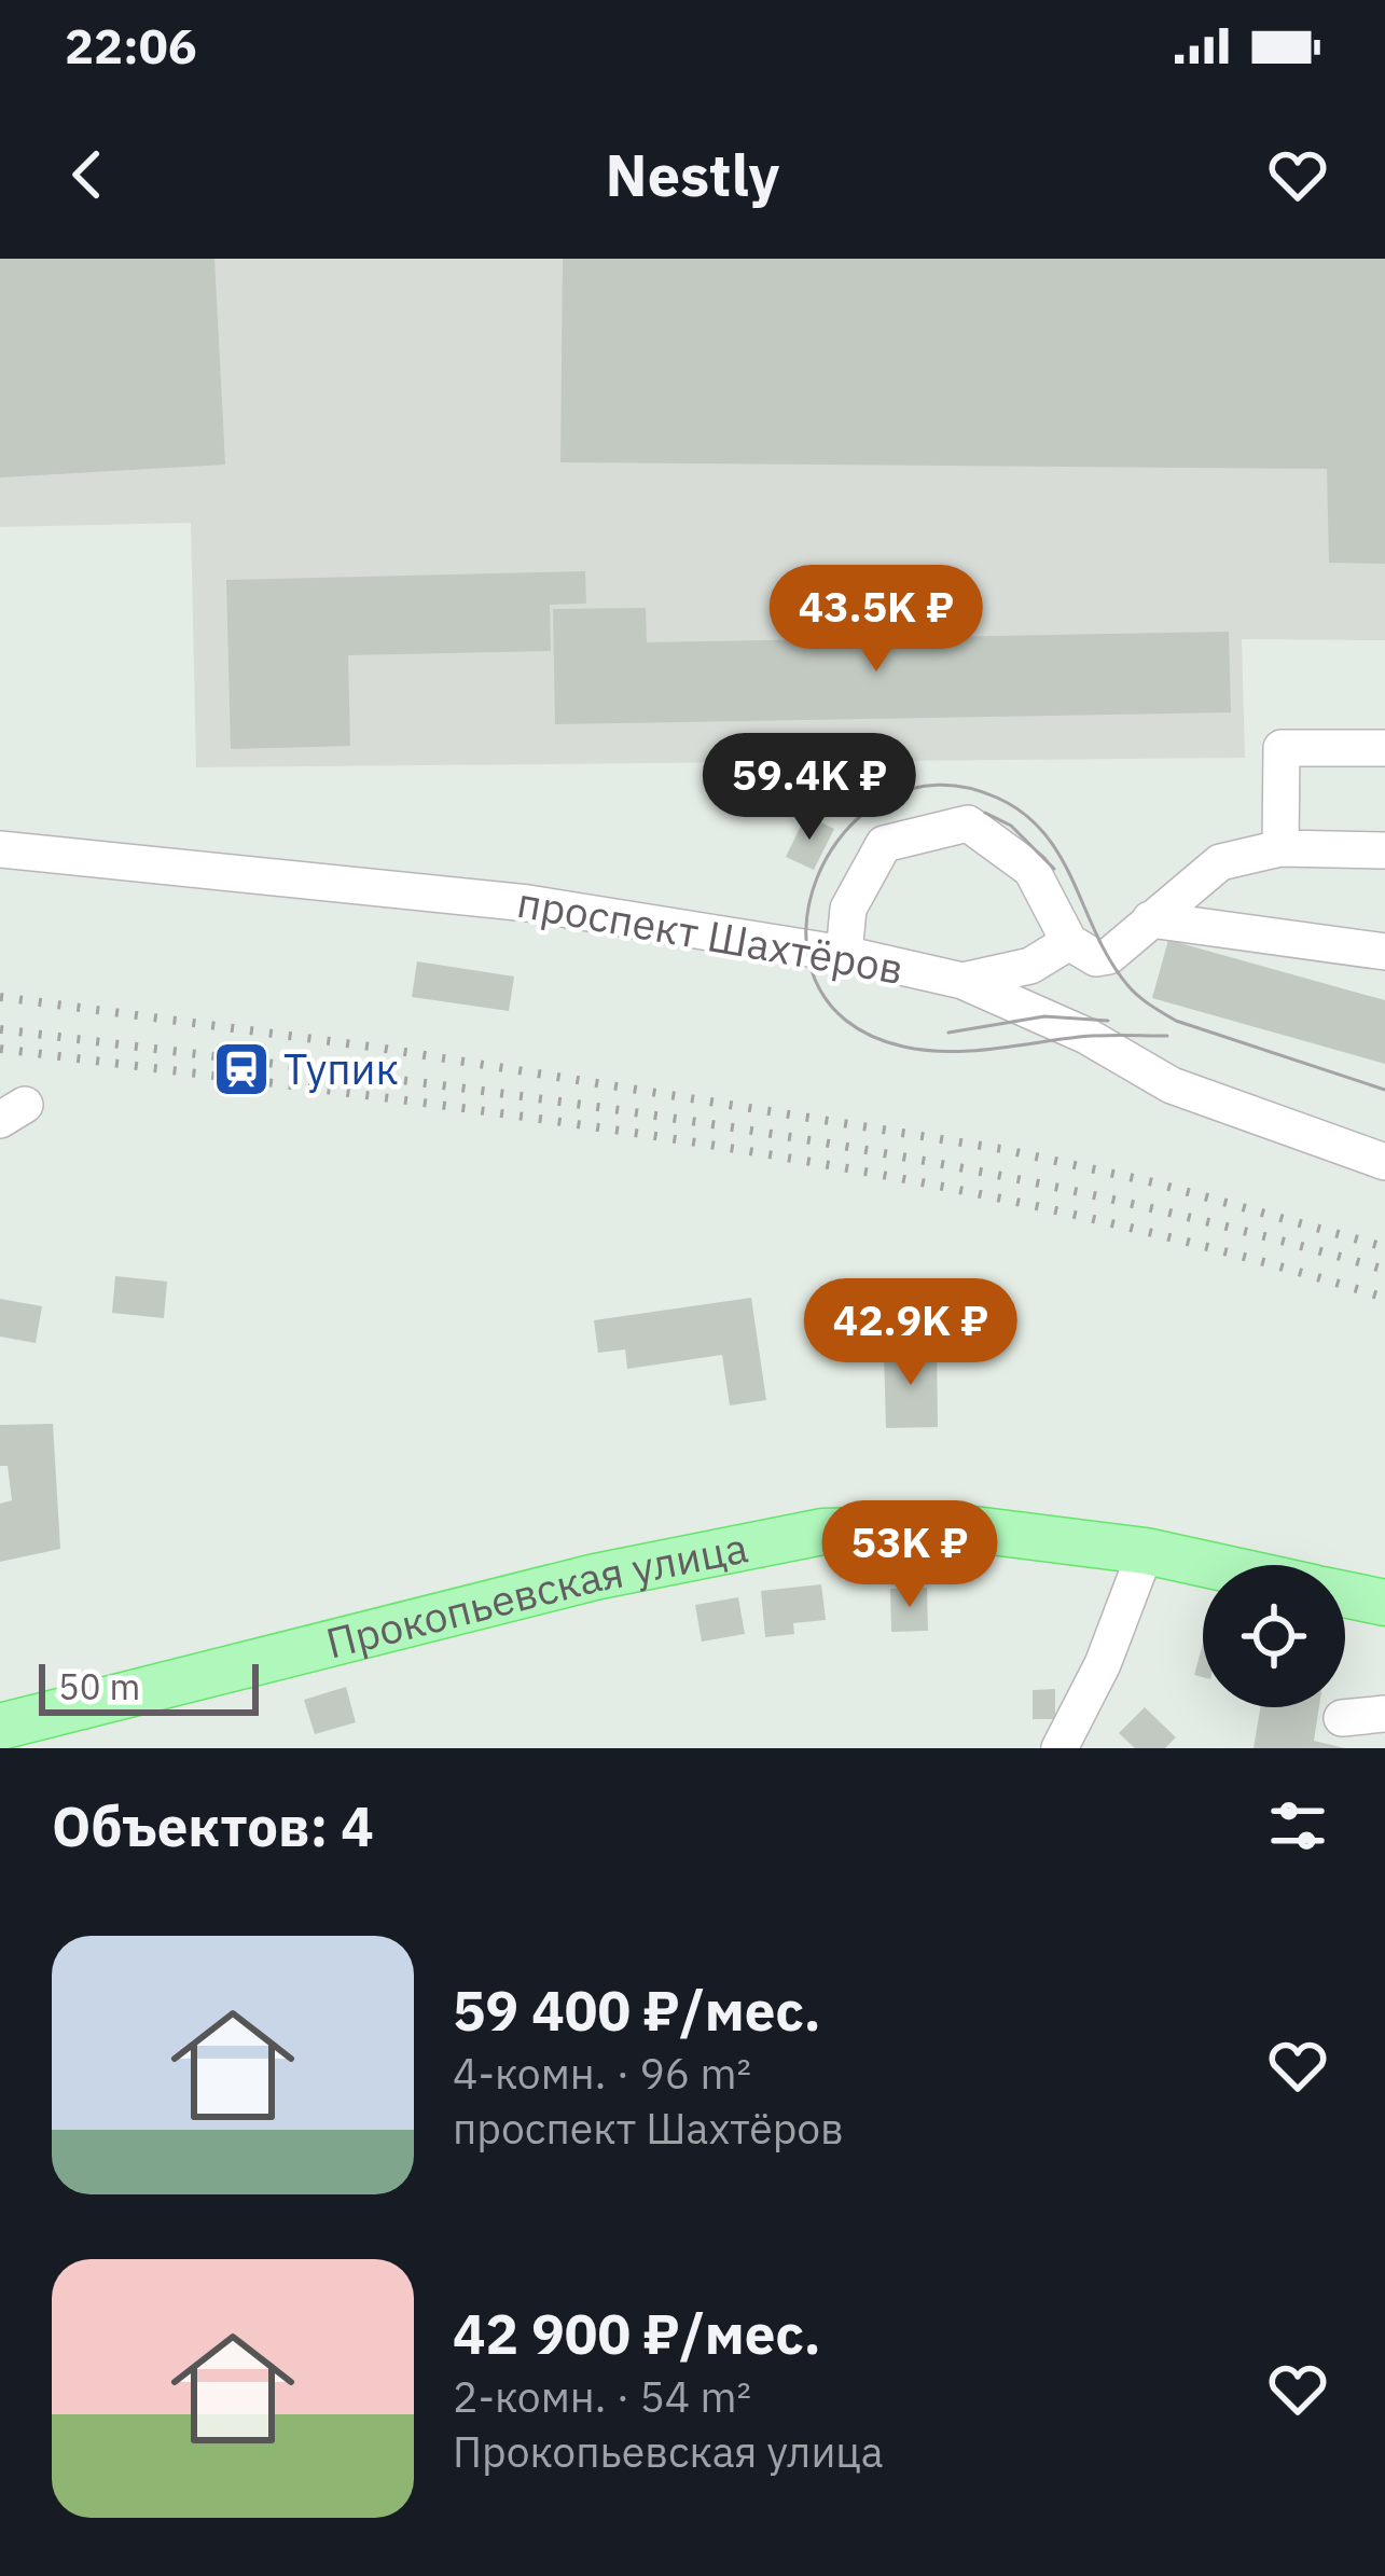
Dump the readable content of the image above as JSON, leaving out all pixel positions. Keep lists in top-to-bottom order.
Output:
{
  "streets": {
    "main road": ["Прокопьевская улица"],
    "street": ["проспект Шахтёров"]
  },
  "places": {
    "station": ["Тупик"]
  },
  "scale_bar": "50 m",
  "page": {
    "status": "22:06",
    "header": "Nestly",
    "price": [
      "43.5K ₽",
      "59.4K ₽",
      "42.9K ₽",
      "53K ₽"
    ],
    "scale": "50 m",
    "heading": "Объектов: 4",
    "list": [
      {
        "name": "59 400 ₽/мес.",
        "note": "4-комн. · 96 m² · проспект Шахтёров"
      },
      {
        "name": "42 900 ₽/мес.",
        "note": "2-комн. · 54 m² · Прокопьевская улица"
      }
    ]
  }
}
